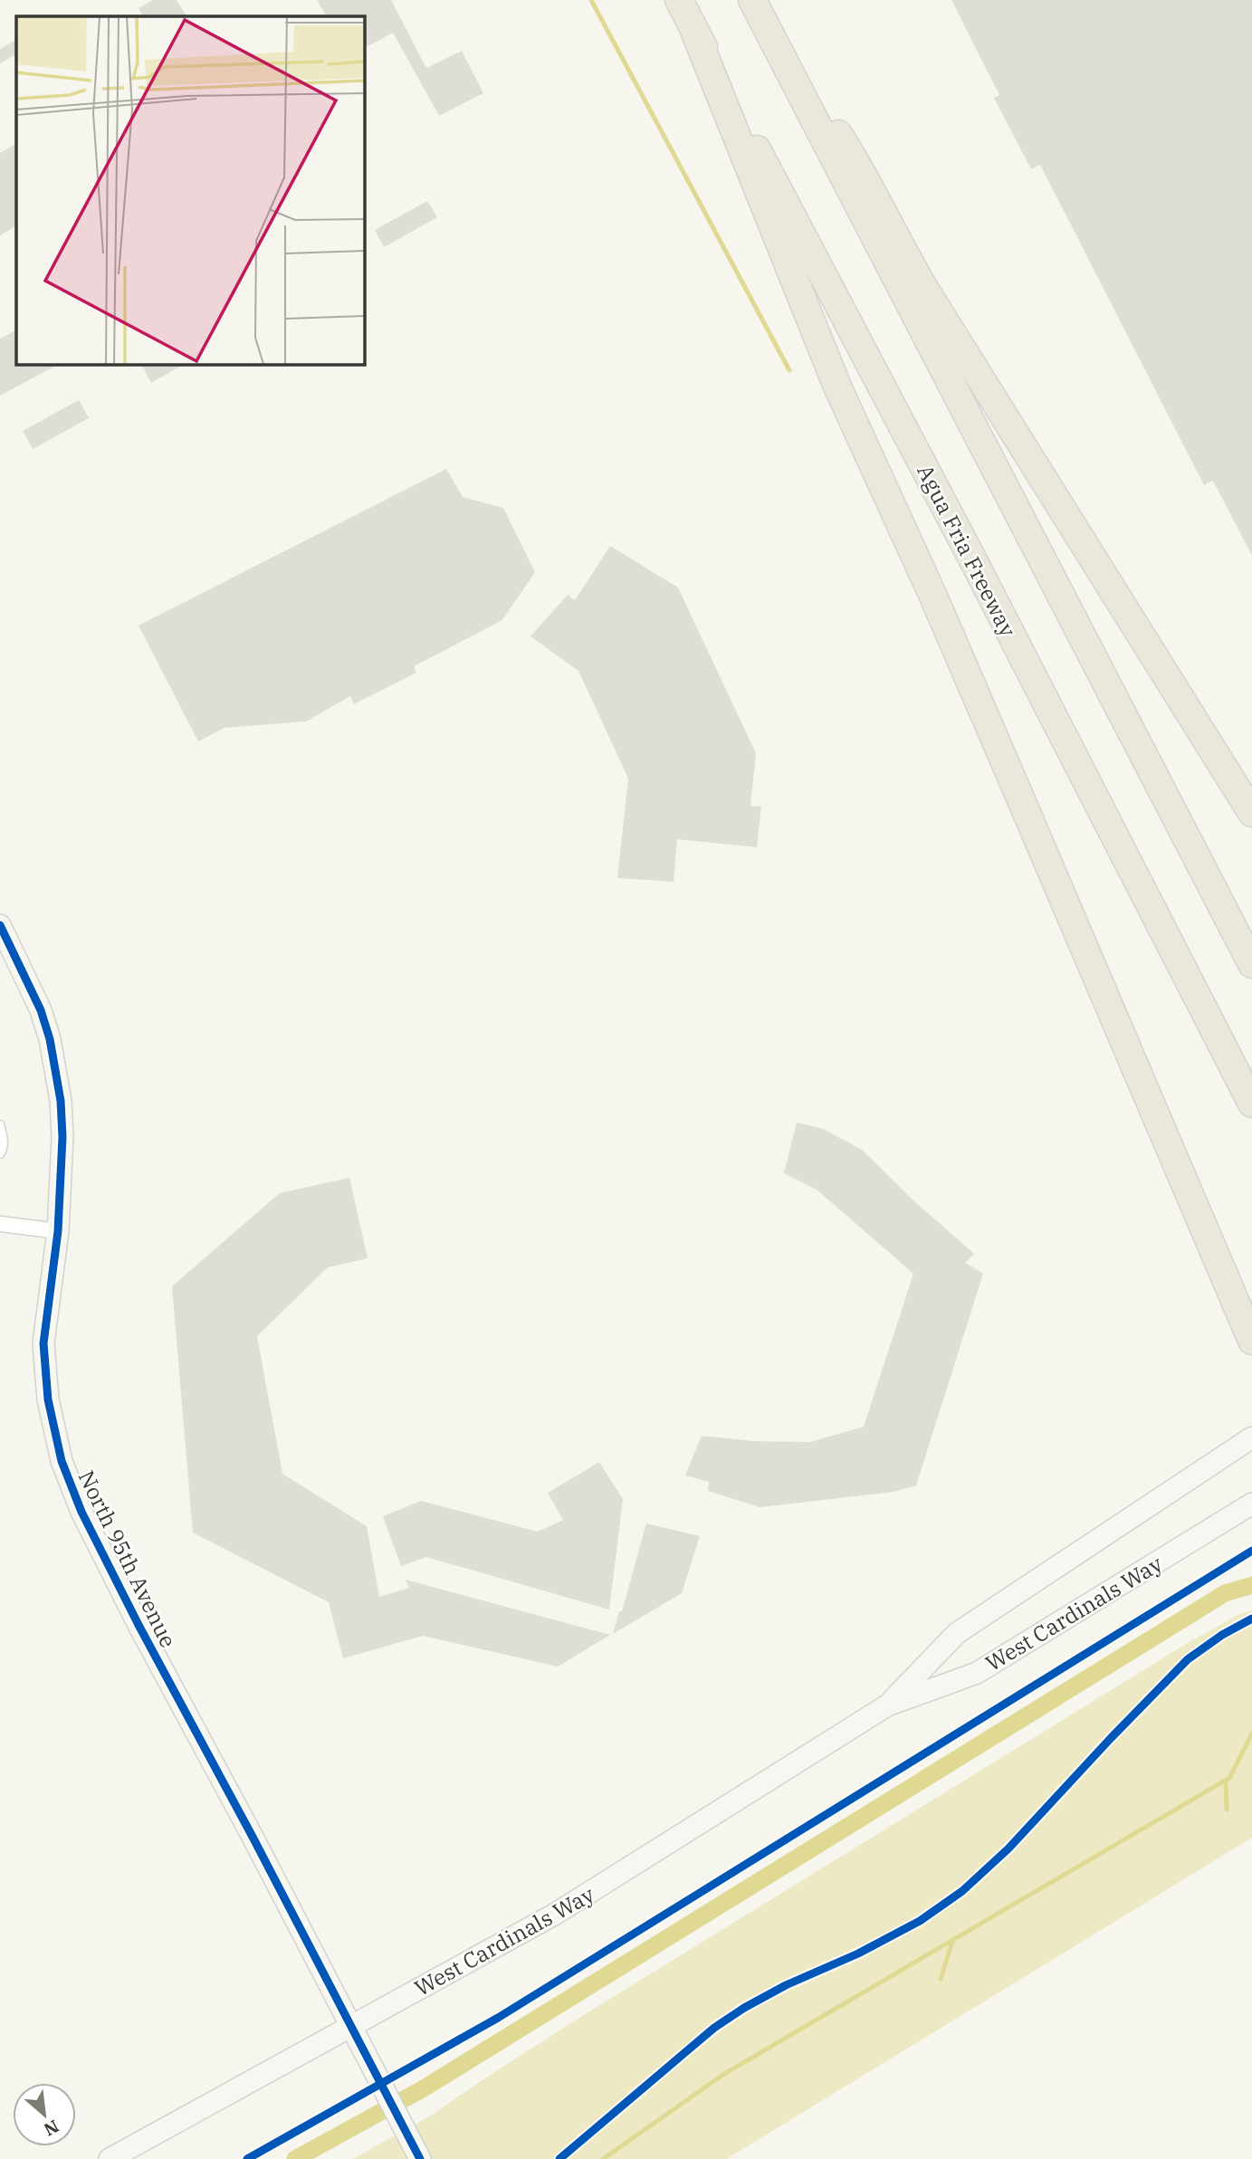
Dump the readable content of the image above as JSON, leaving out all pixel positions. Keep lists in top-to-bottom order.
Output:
{
  "streets": {
    "highway": ["Agua Fria Freeway"],
    "main road": ["North 95th Avenue", "West Cardinals Way"]
  },
  "crossings": [
    ["North 95th Avenue", "West Cardinals Way"]
  ],
  "north": "bottom right"
}
